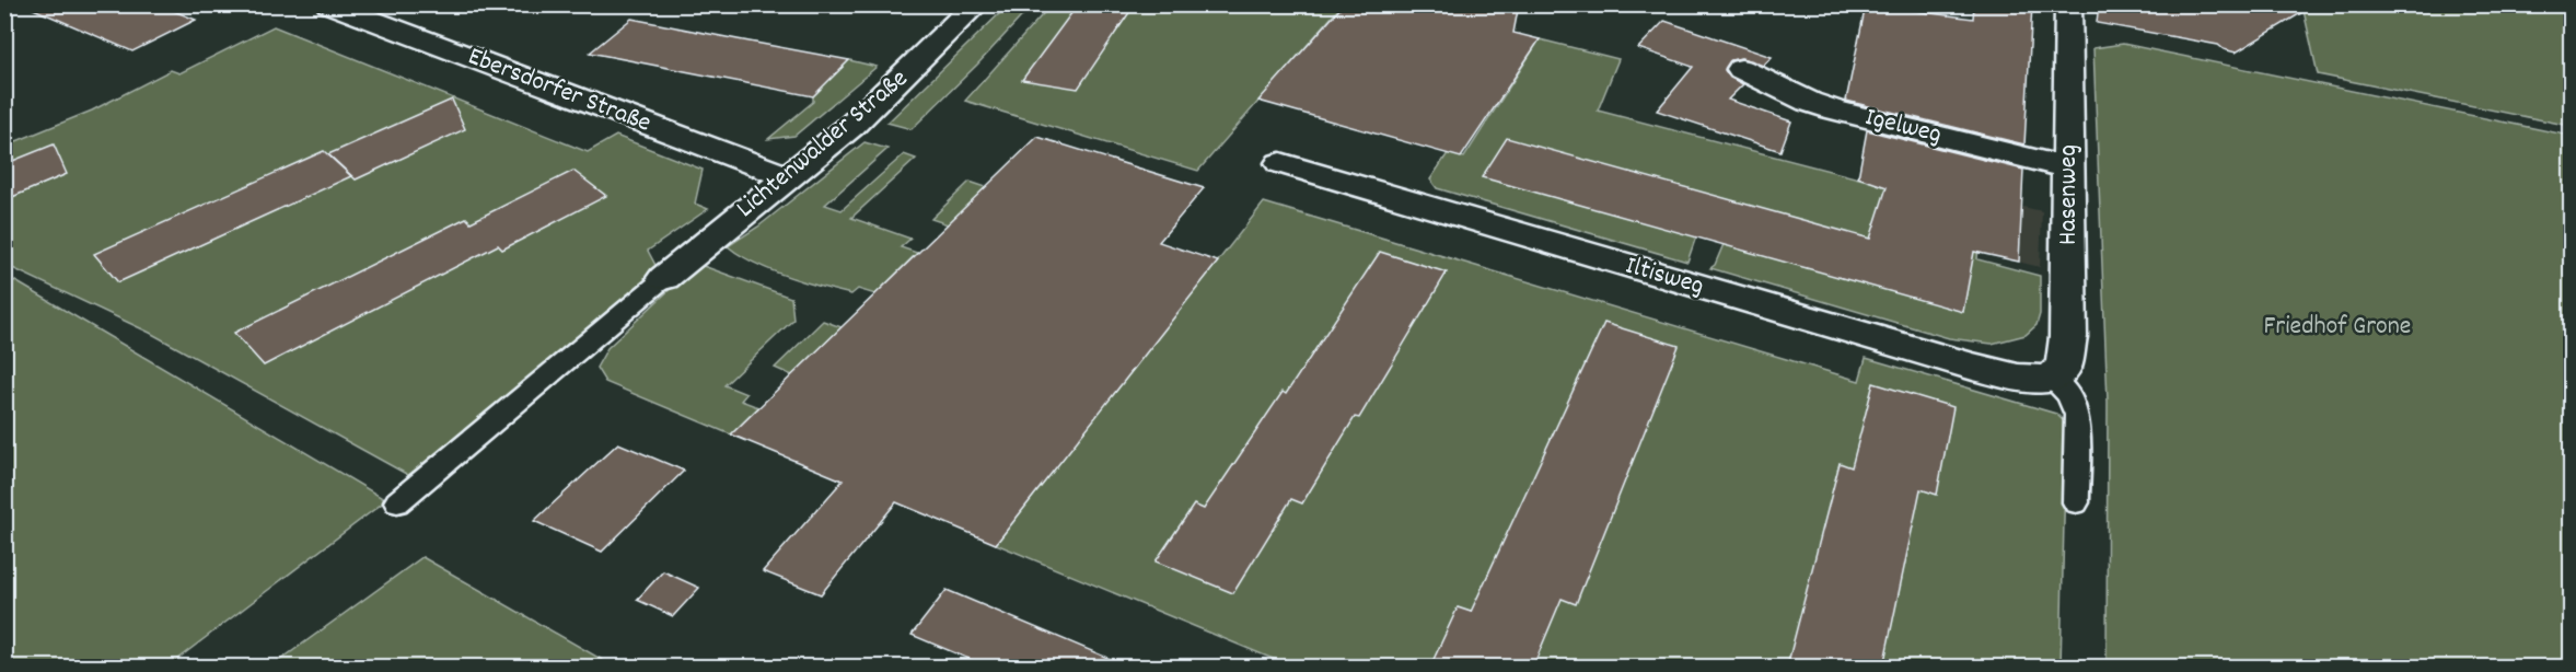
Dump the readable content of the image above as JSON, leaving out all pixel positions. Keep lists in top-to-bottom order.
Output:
{
  "streets": {
    "street": [
      "Ebersdorfer Straße",
      "Igelweg",
      "Lichtenwalder Straße",
      "Hasenweg",
      "Iltisweg"
    ]
  },
  "crossings": [
    ["Ebersdorfer Straße", "Lichtenwalder Straße"],
    ["Igelweg", "Hasenweg"],
    ["Hasenweg", "Iltisweg"]
  ],
  "parks": ["Friedhof Grone"]
}
